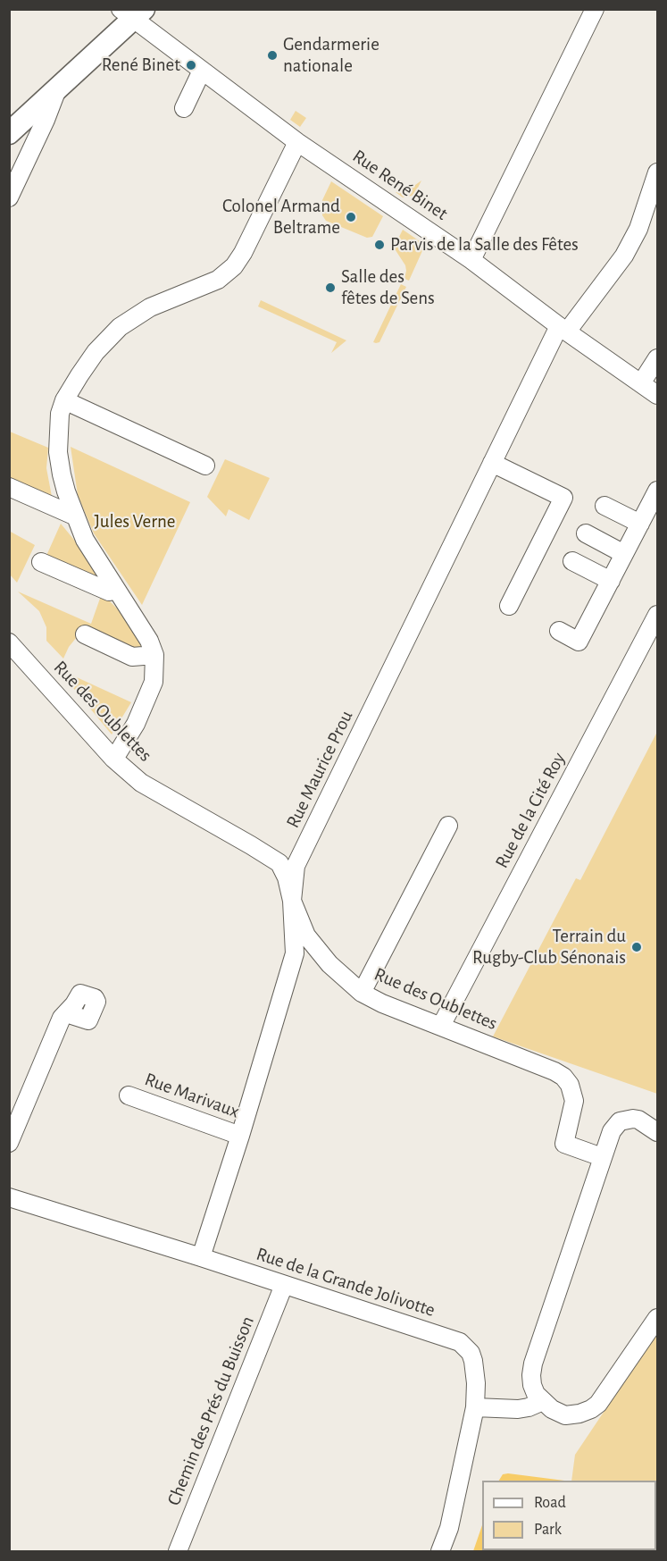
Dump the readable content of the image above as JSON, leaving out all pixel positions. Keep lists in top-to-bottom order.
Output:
{
  "streets": {
    "street": [
      "Rue René Binet",
      "Rue des Oublettes",
      "Rue Maurice Prou",
      "Rue de la Cité Roy",
      "Rue Marivaux",
      "Rue de la Grande Jolivotte",
      "Chemin des Prés du Buisson"
    ]
  },
  "crossings": [
    ["Rue René Binet", "Rue Maurice Prou"],
    ["Rue des Oublettes", "Rue Maurice Prou"],
    ["Rue des Oublettes", "Rue de la Cité Roy"],
    ["Rue Maurice Prou", "Rue Marivaux"],
    ["Rue Maurice Prou", "Rue de la Grande Jolivotte"],
    ["Rue de la Grande Jolivotte", "Chemin des Prés du Buisson"]
  ],
  "parks": ["Jules Verne"],
  "places": [
    "Gendarmerie nationale",
    "René Binet",
    "Colonel Armand Beltrame",
    "Parvis de la Salle des Fêtes",
    "Salle des fêtes de Sens",
    "Terrain du Rugby-Club Sénonais"
  ],
  "legend": ["Road", "Park"]
}
